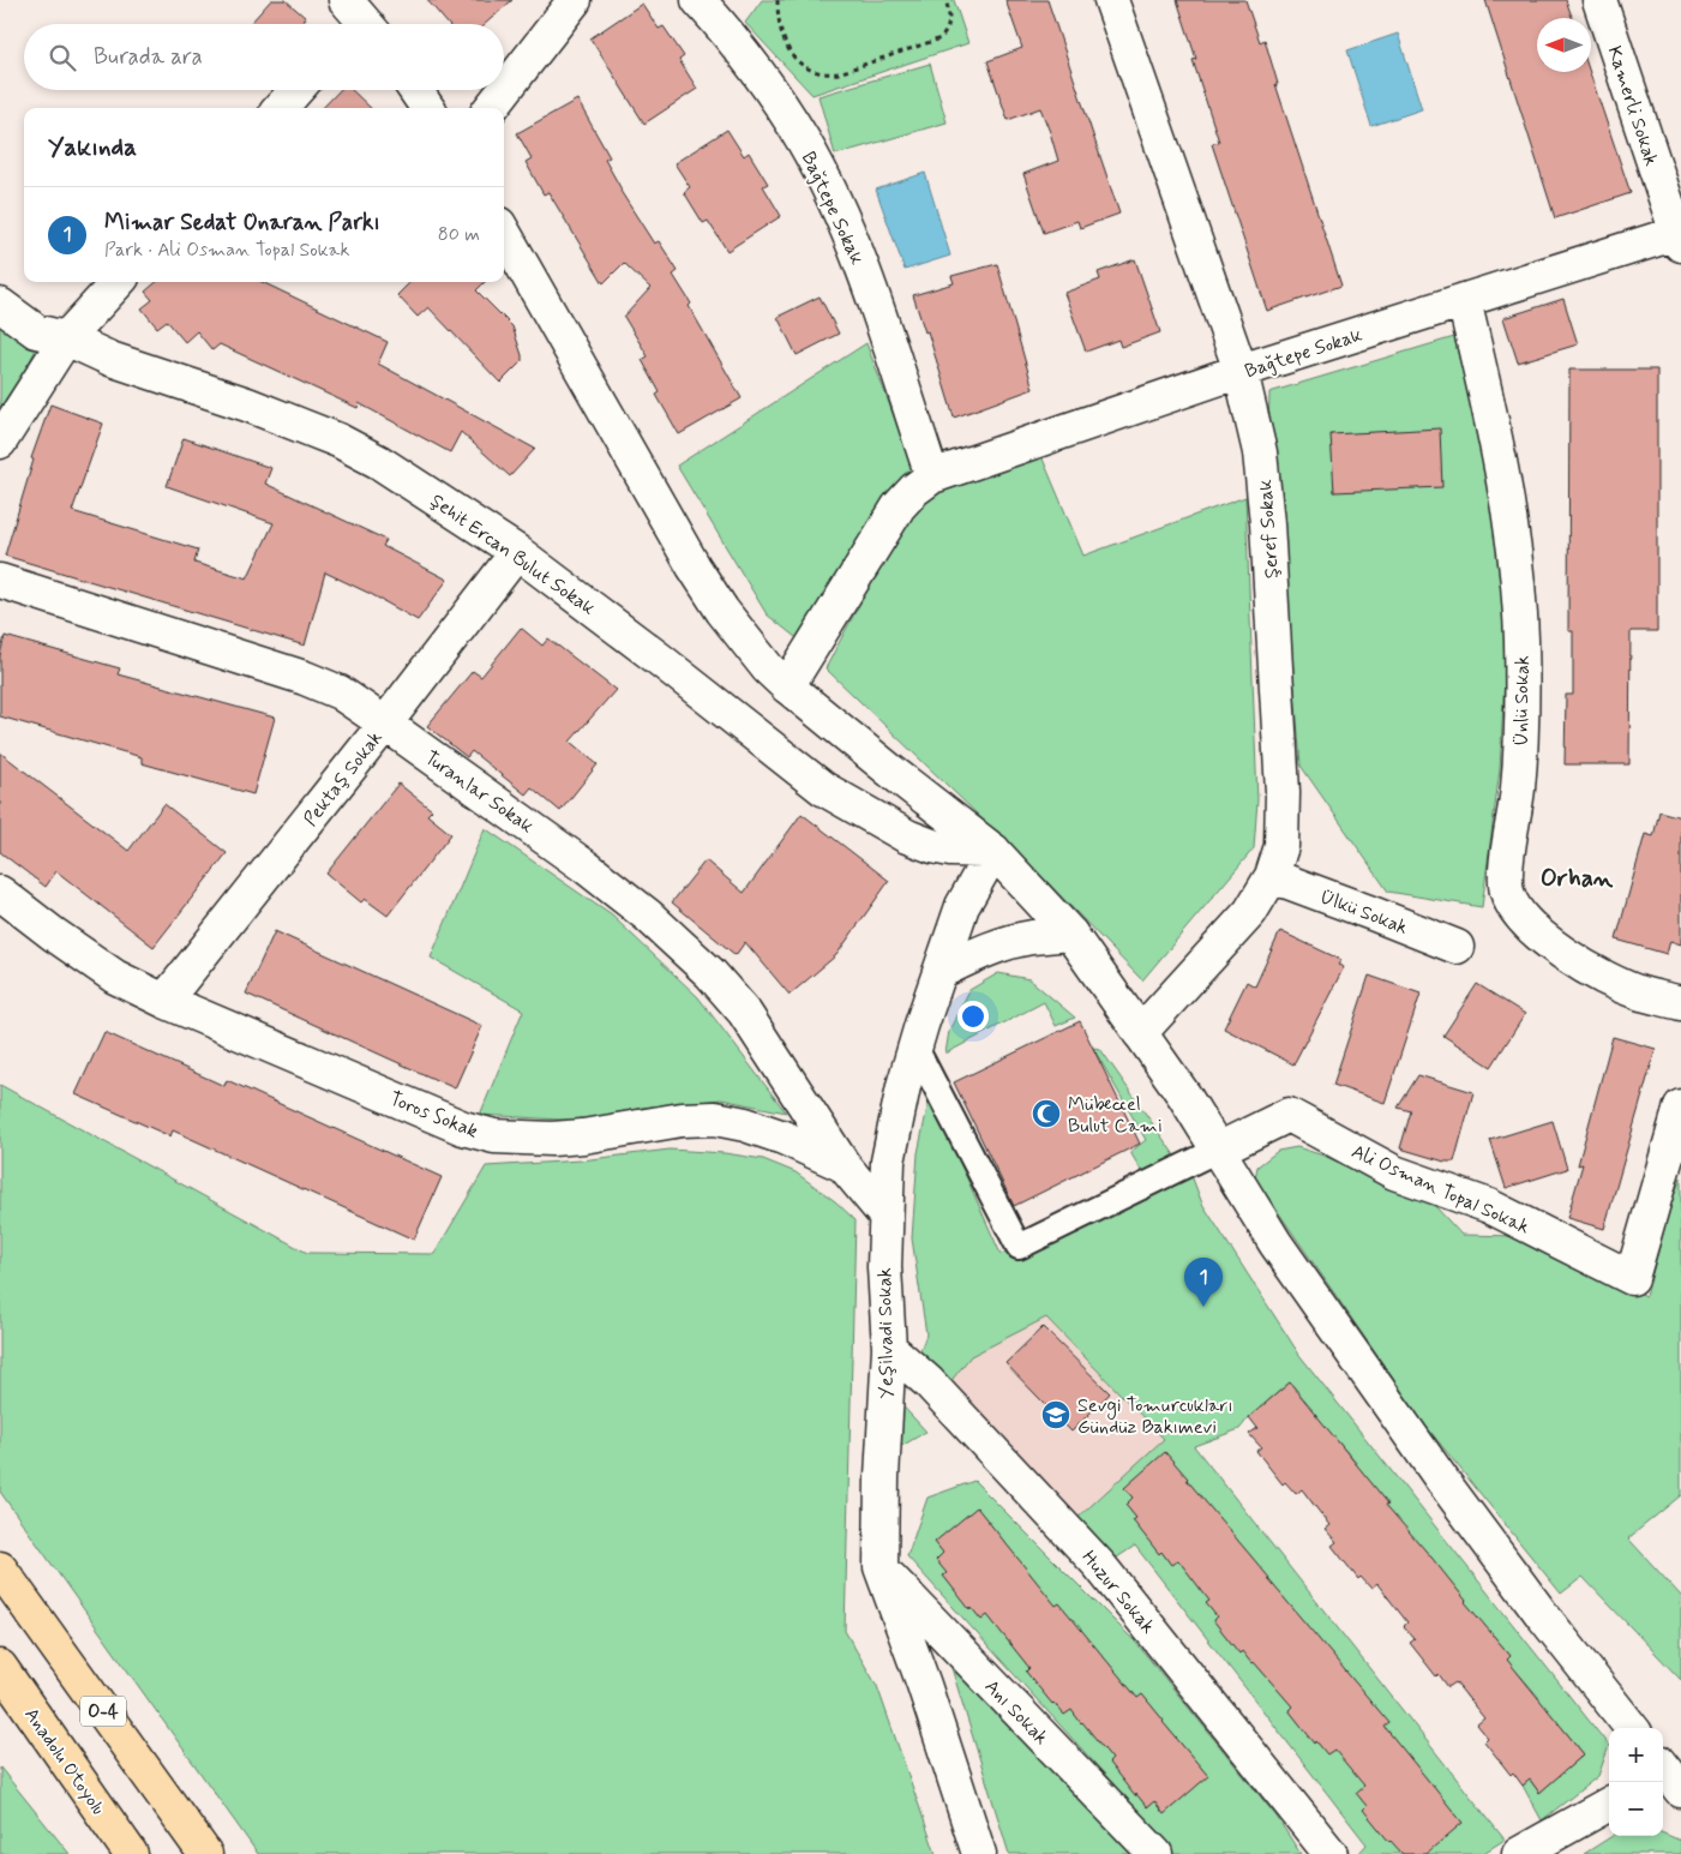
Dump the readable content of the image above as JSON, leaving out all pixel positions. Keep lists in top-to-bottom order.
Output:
{
  "streets": {
    "highway": ["O-4", "Anadolu Otoyolu"],
    "street": [
      "Kamerli Sokak",
      "Bağtepe Sokak",
      "Şeref Sokak",
      "Şehit Ercan Bulut Sokak",
      "Ünlü Sokak",
      "Pektaş Sokak",
      "Turanlar Sokak",
      "Ülkü Sokak",
      "Toros Sokak",
      "Ali Osman Topal Sokak",
      "Yeşilvadi Sokak",
      "Huzur Sokak",
      "Anı Sokak"
    ]
  },
  "crossings": [
    ["Kamerli Sokak", "Bağtepe Sokak"],
    ["Bağtepe Sokak", "Şeref Sokak"],
    ["Bağtepe Sokak", "Ünlü Sokak"],
    ["Şeref Sokak", "Ülkü Sokak"],
    ["Şehit Ercan Bulut Sokak", "Pektaş Sokak"],
    ["Şehit Ercan Bulut Sokak", "Yeşilvadi Sokak"],
    ["Pektaş Sokak", "Turanlar Sokak"],
    ["Pektaş Sokak", "Toros Sokak"],
    ["Turanlar Sokak", "Toros Sokak"],
    ["Toros Sokak", "Yeşilvadi Sokak"],
    ["Yeşilvadi Sokak", "Huzur Sokak"],
    ["Yeşilvadi Sokak", "Anı Sokak"]
  ],
  "districts": ["Orhan"],
  "places": {
    "mosque": ["Mübeccel Bulut Cami"],
    "school or university": ["Sevgi Tomurcukları Gündüz Bakımevi"]
  },
  "north": "left",
  "page": {
    "search": "Burada ara",
    "heading": "Yakında",
    "list": [
      {
        "mark": "1",
        "name": "Mimar Sedat Onaran Parkı",
        "note": "Park · Ali Osman Topal Sokak",
        "value": "80 m"
      }
    ],
    "pins": "1",
    "map_buttons": ["+", "−"]
  }
}
